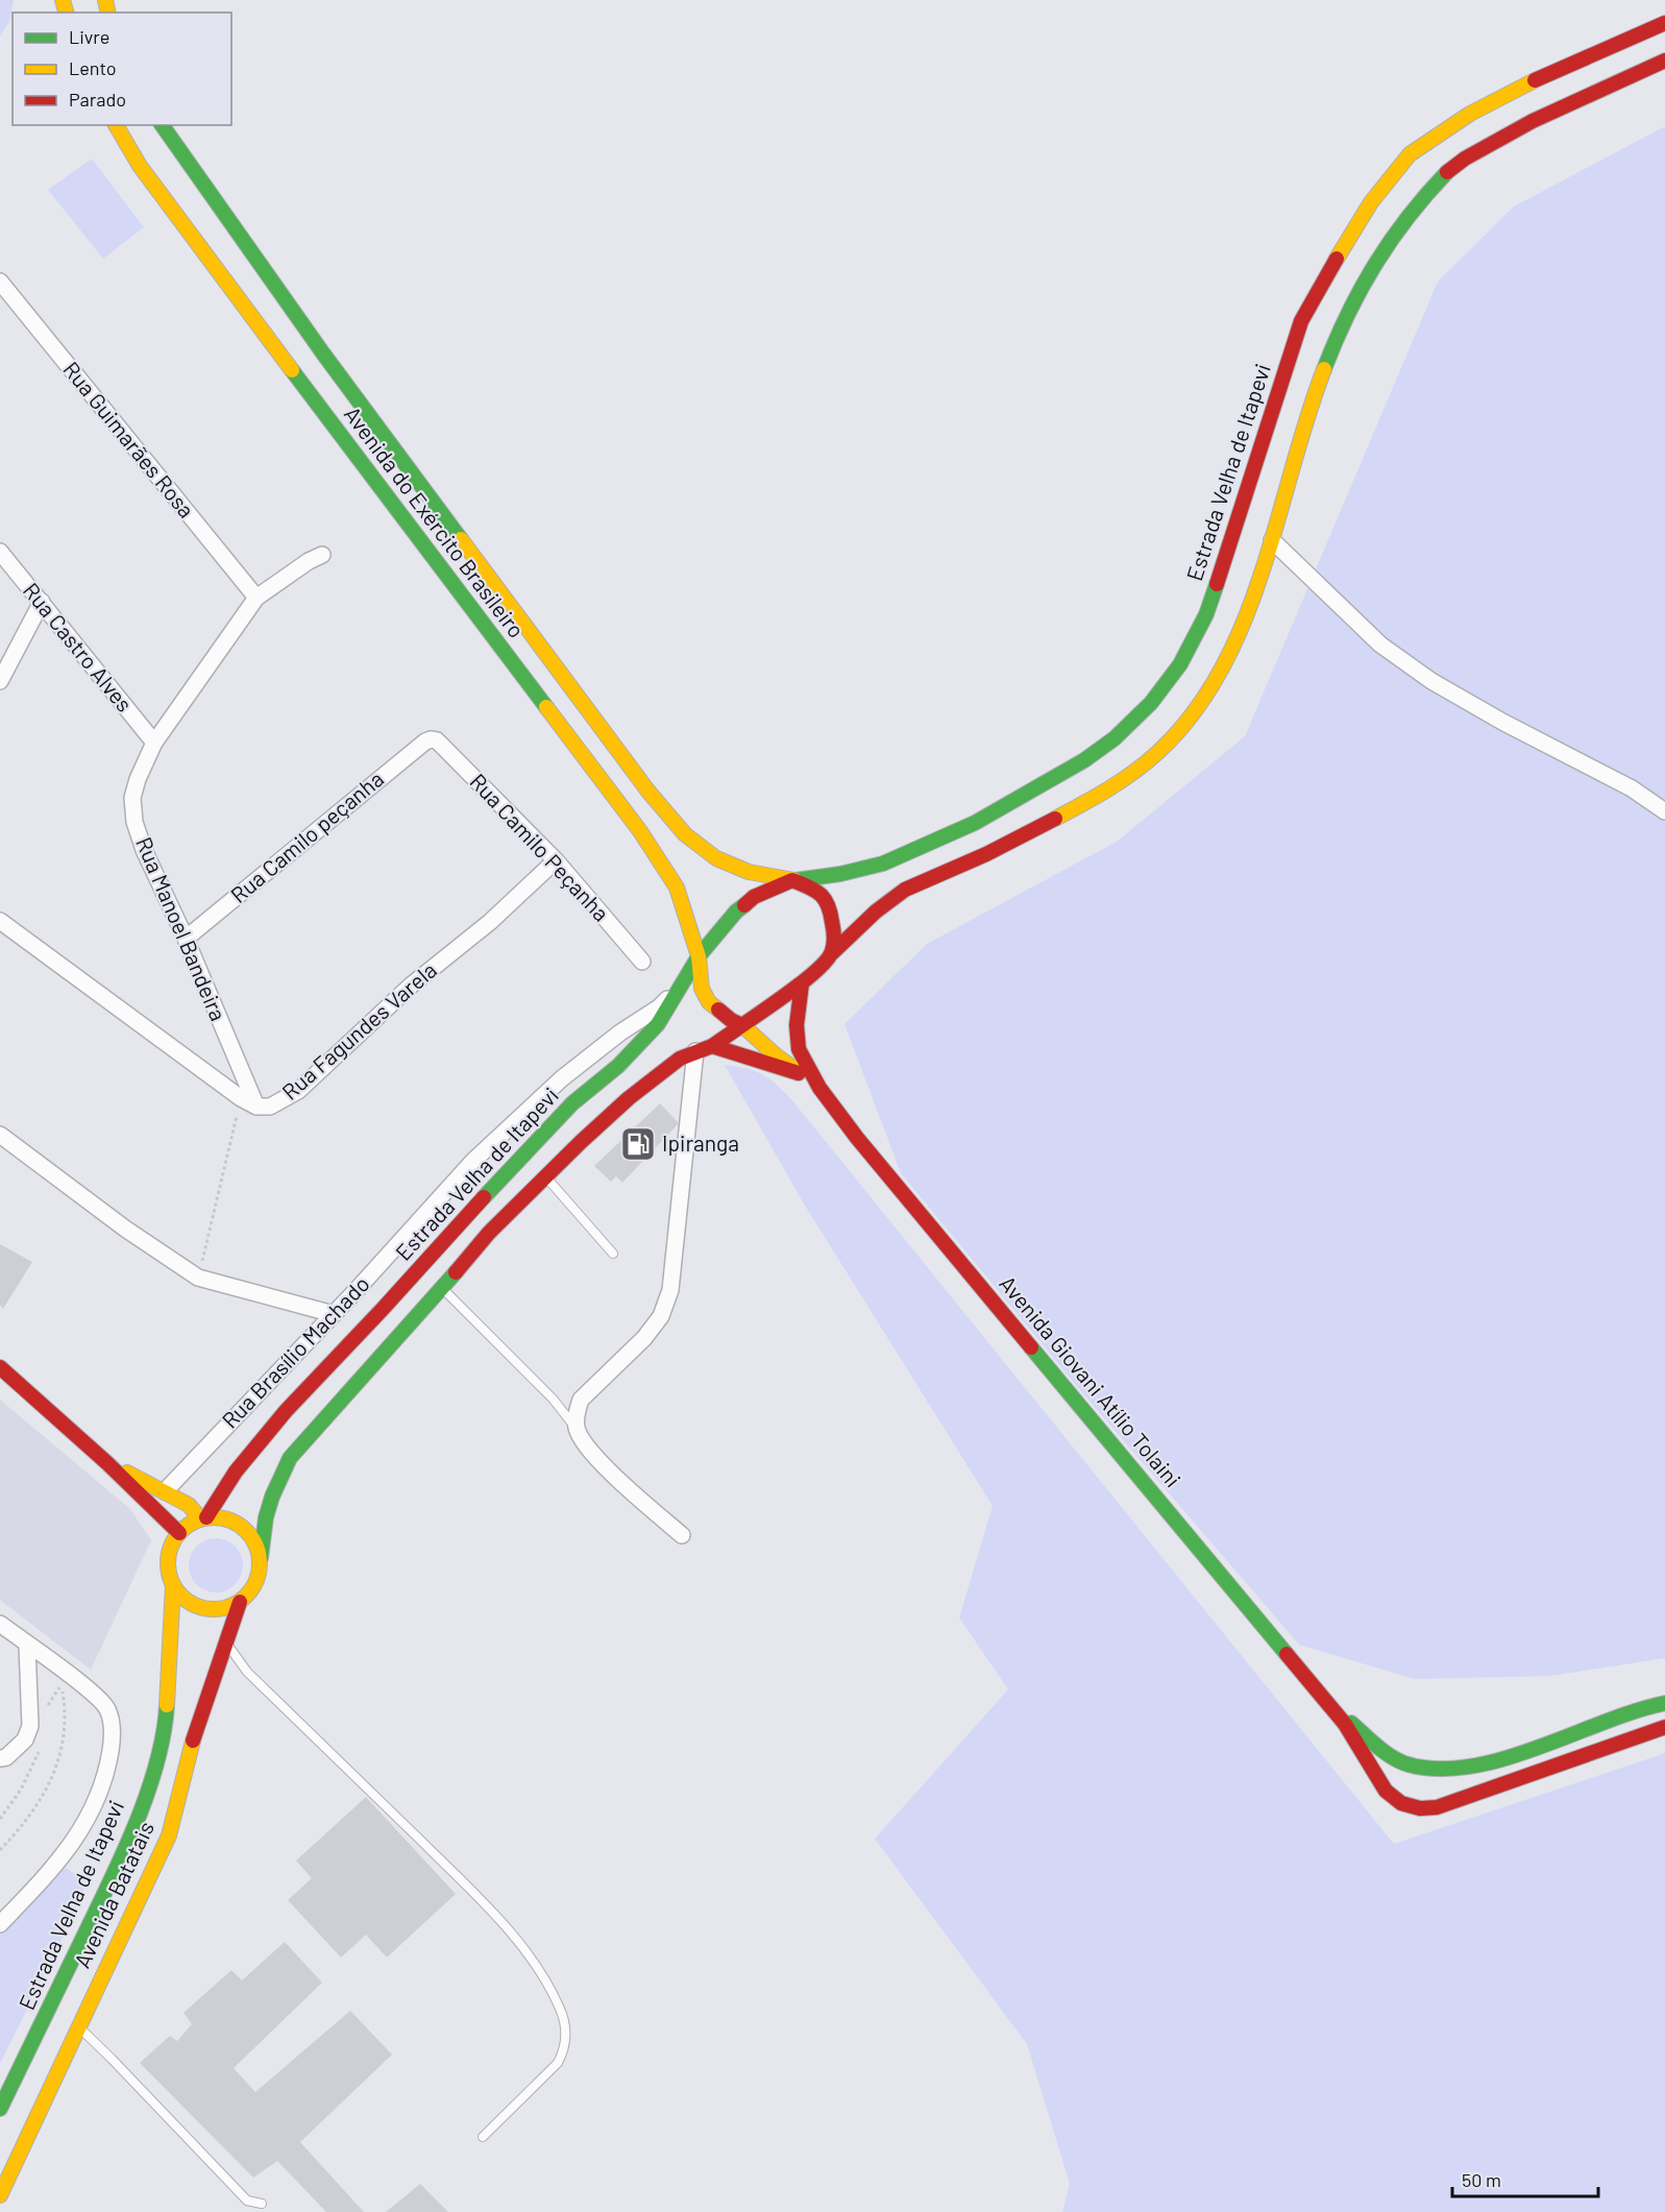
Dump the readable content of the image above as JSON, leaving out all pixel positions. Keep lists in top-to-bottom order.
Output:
{
  "streets": {
    "main road": [
      "Estrada Velha de Itapevi",
      "Avenida do Exército Brasileiro",
      "Avenida Giovani Atílio Tolaini",
      "Avenida Batatais"
    ],
    "street": [
      "Rua Guimarães Rosa",
      "Rua Castro Alves",
      "Rua Camilo peçanha",
      "Rua Camilo Peçanha",
      "Rua Manoel Bandeira",
      "Rua Fagundes Varela",
      "Rua Brasílio Machado"
    ]
  },
  "crossings": [
    ["Rua Guimarães Rosa", "Rua Manoel Bandeira"],
    ["Estrada Velha de Itapevi", "Avenida do Exército Brasileiro"],
    ["Estrada Velha de Itapevi", "Rua Brasílio Machado"],
    ["Estrada Velha de Itapevi", "Avenida Batatais"],
    ["Rua Castro Alves", "Rua Manoel Bandeira"],
    ["Rua Camilo peçanha", "Rua Camilo Peçanha"],
    ["Rua Camilo peçanha", "Rua Manoel Bandeira"],
    ["Rua Camilo Peçanha", "Rua Fagundes Varela"],
    ["Rua Manoel Bandeira", "Rua Fagundes Varela"]
  ],
  "places": {
    "fuel station": ["Ipiranga"]
  },
  "legend": ["Livre", "Lento", "Parado"],
  "scale_bar": "50 m"
}
